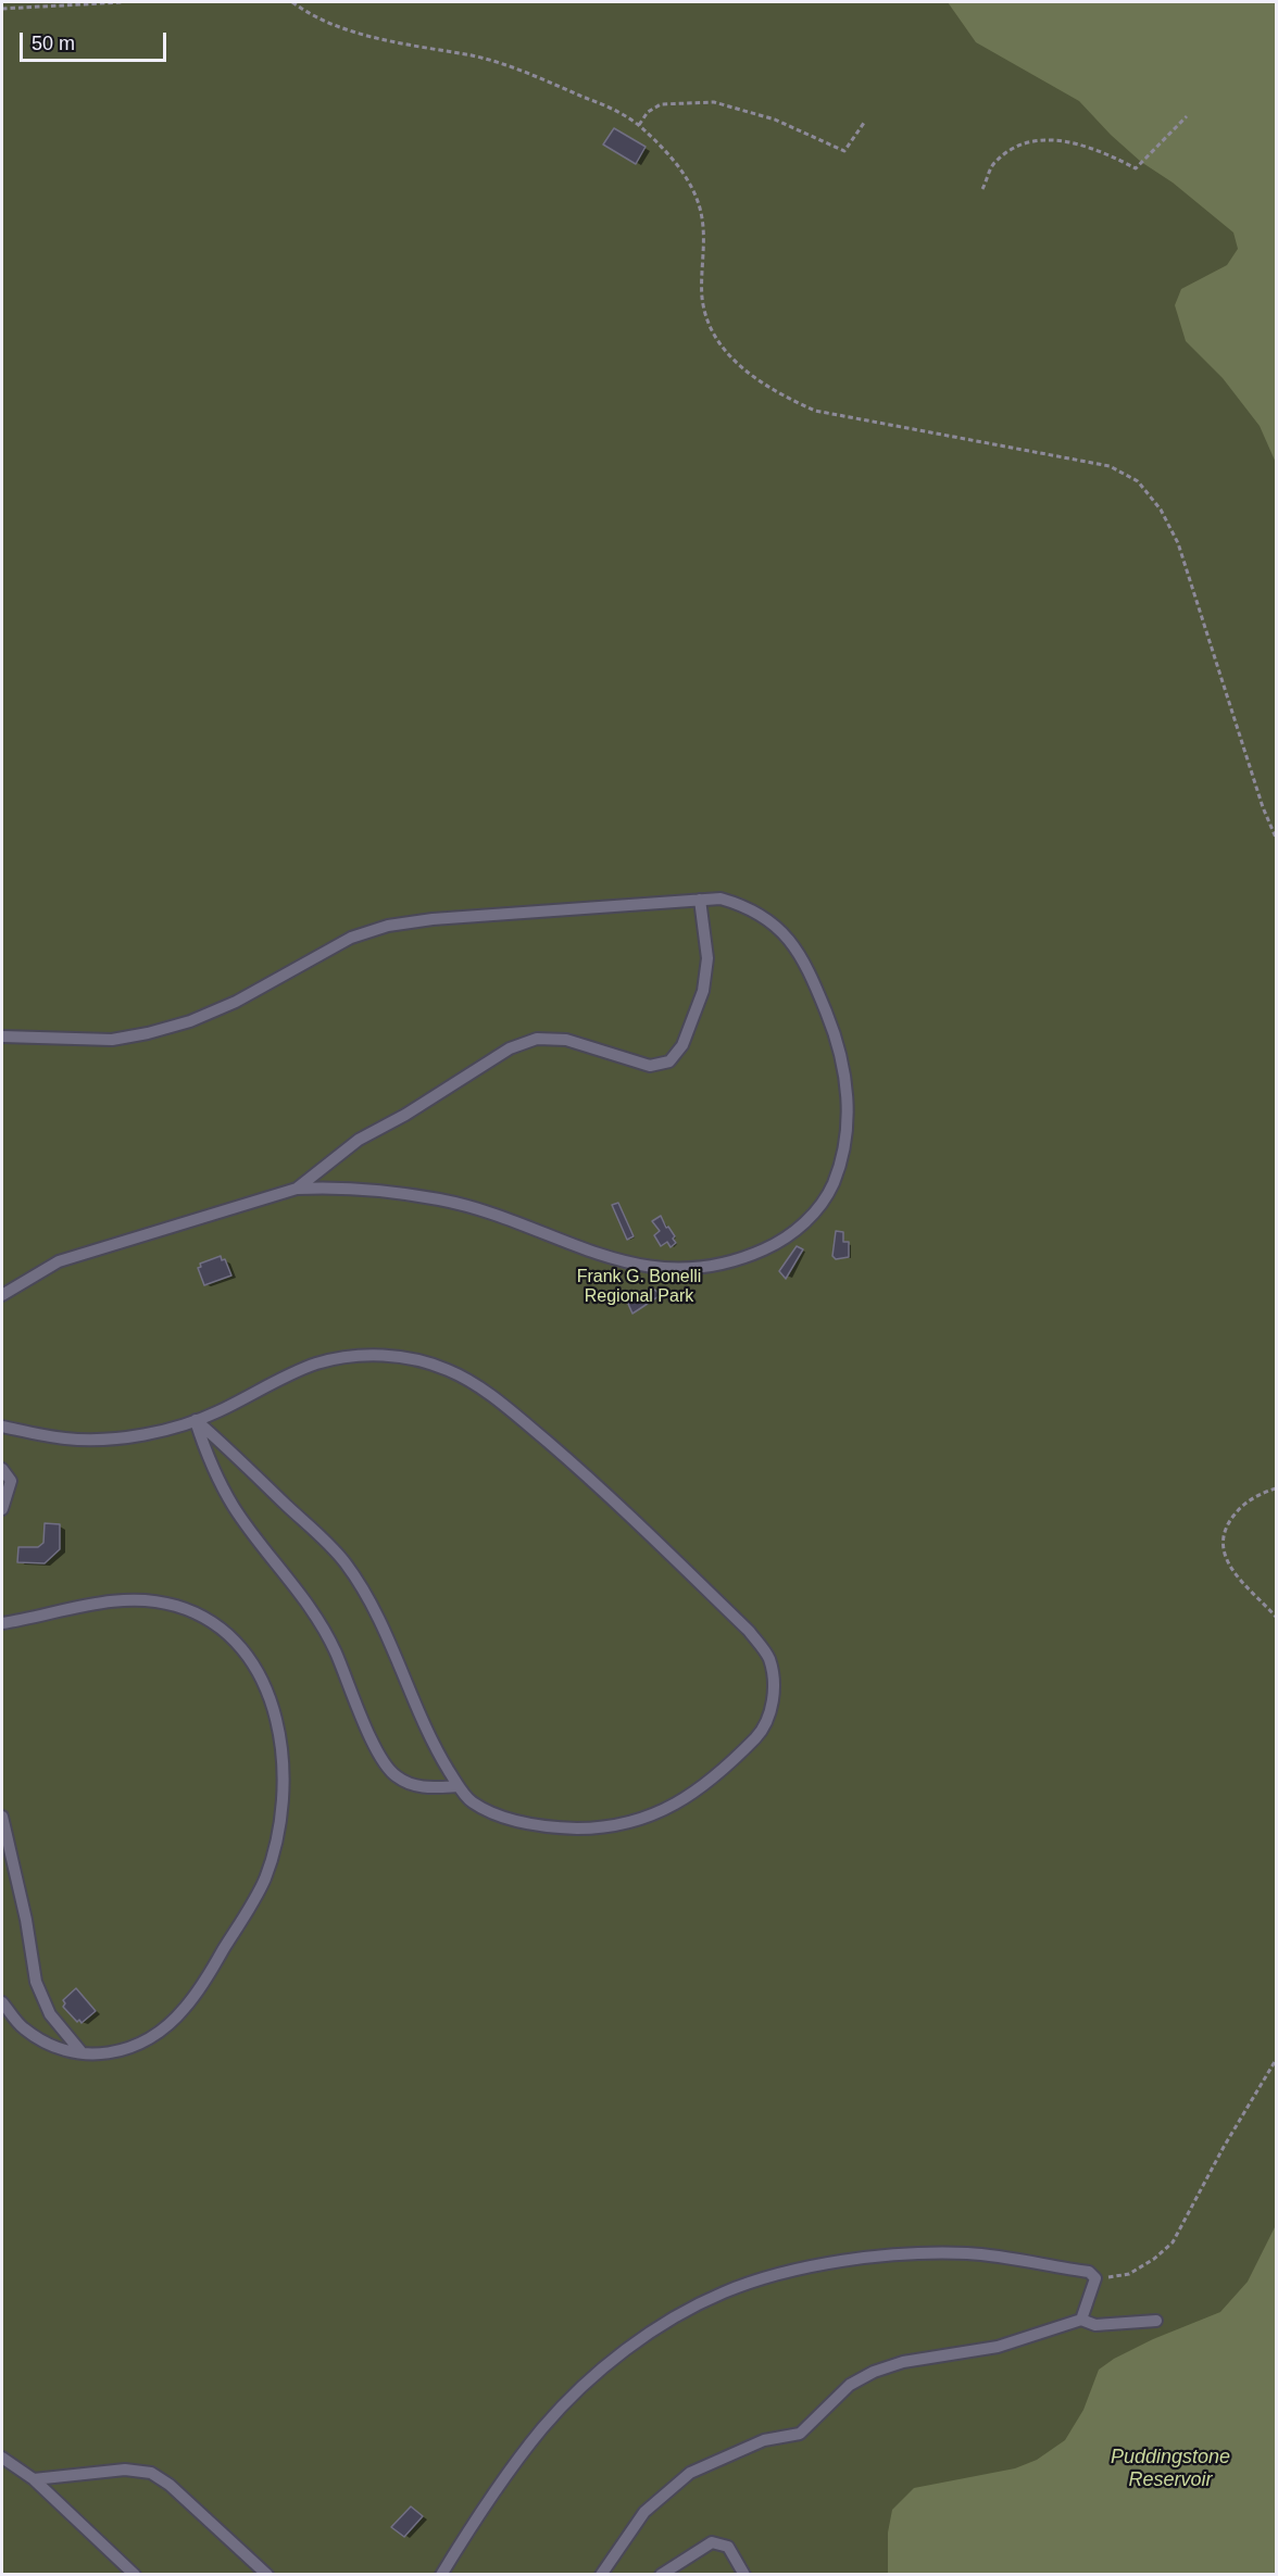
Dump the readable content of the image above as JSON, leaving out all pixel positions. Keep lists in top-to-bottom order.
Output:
{
  "water": ["Puddingstone Reservoir"],
  "parks": ["Frank G. Bonelli Regional Park"],
  "scale_bar": "50 m"
}
